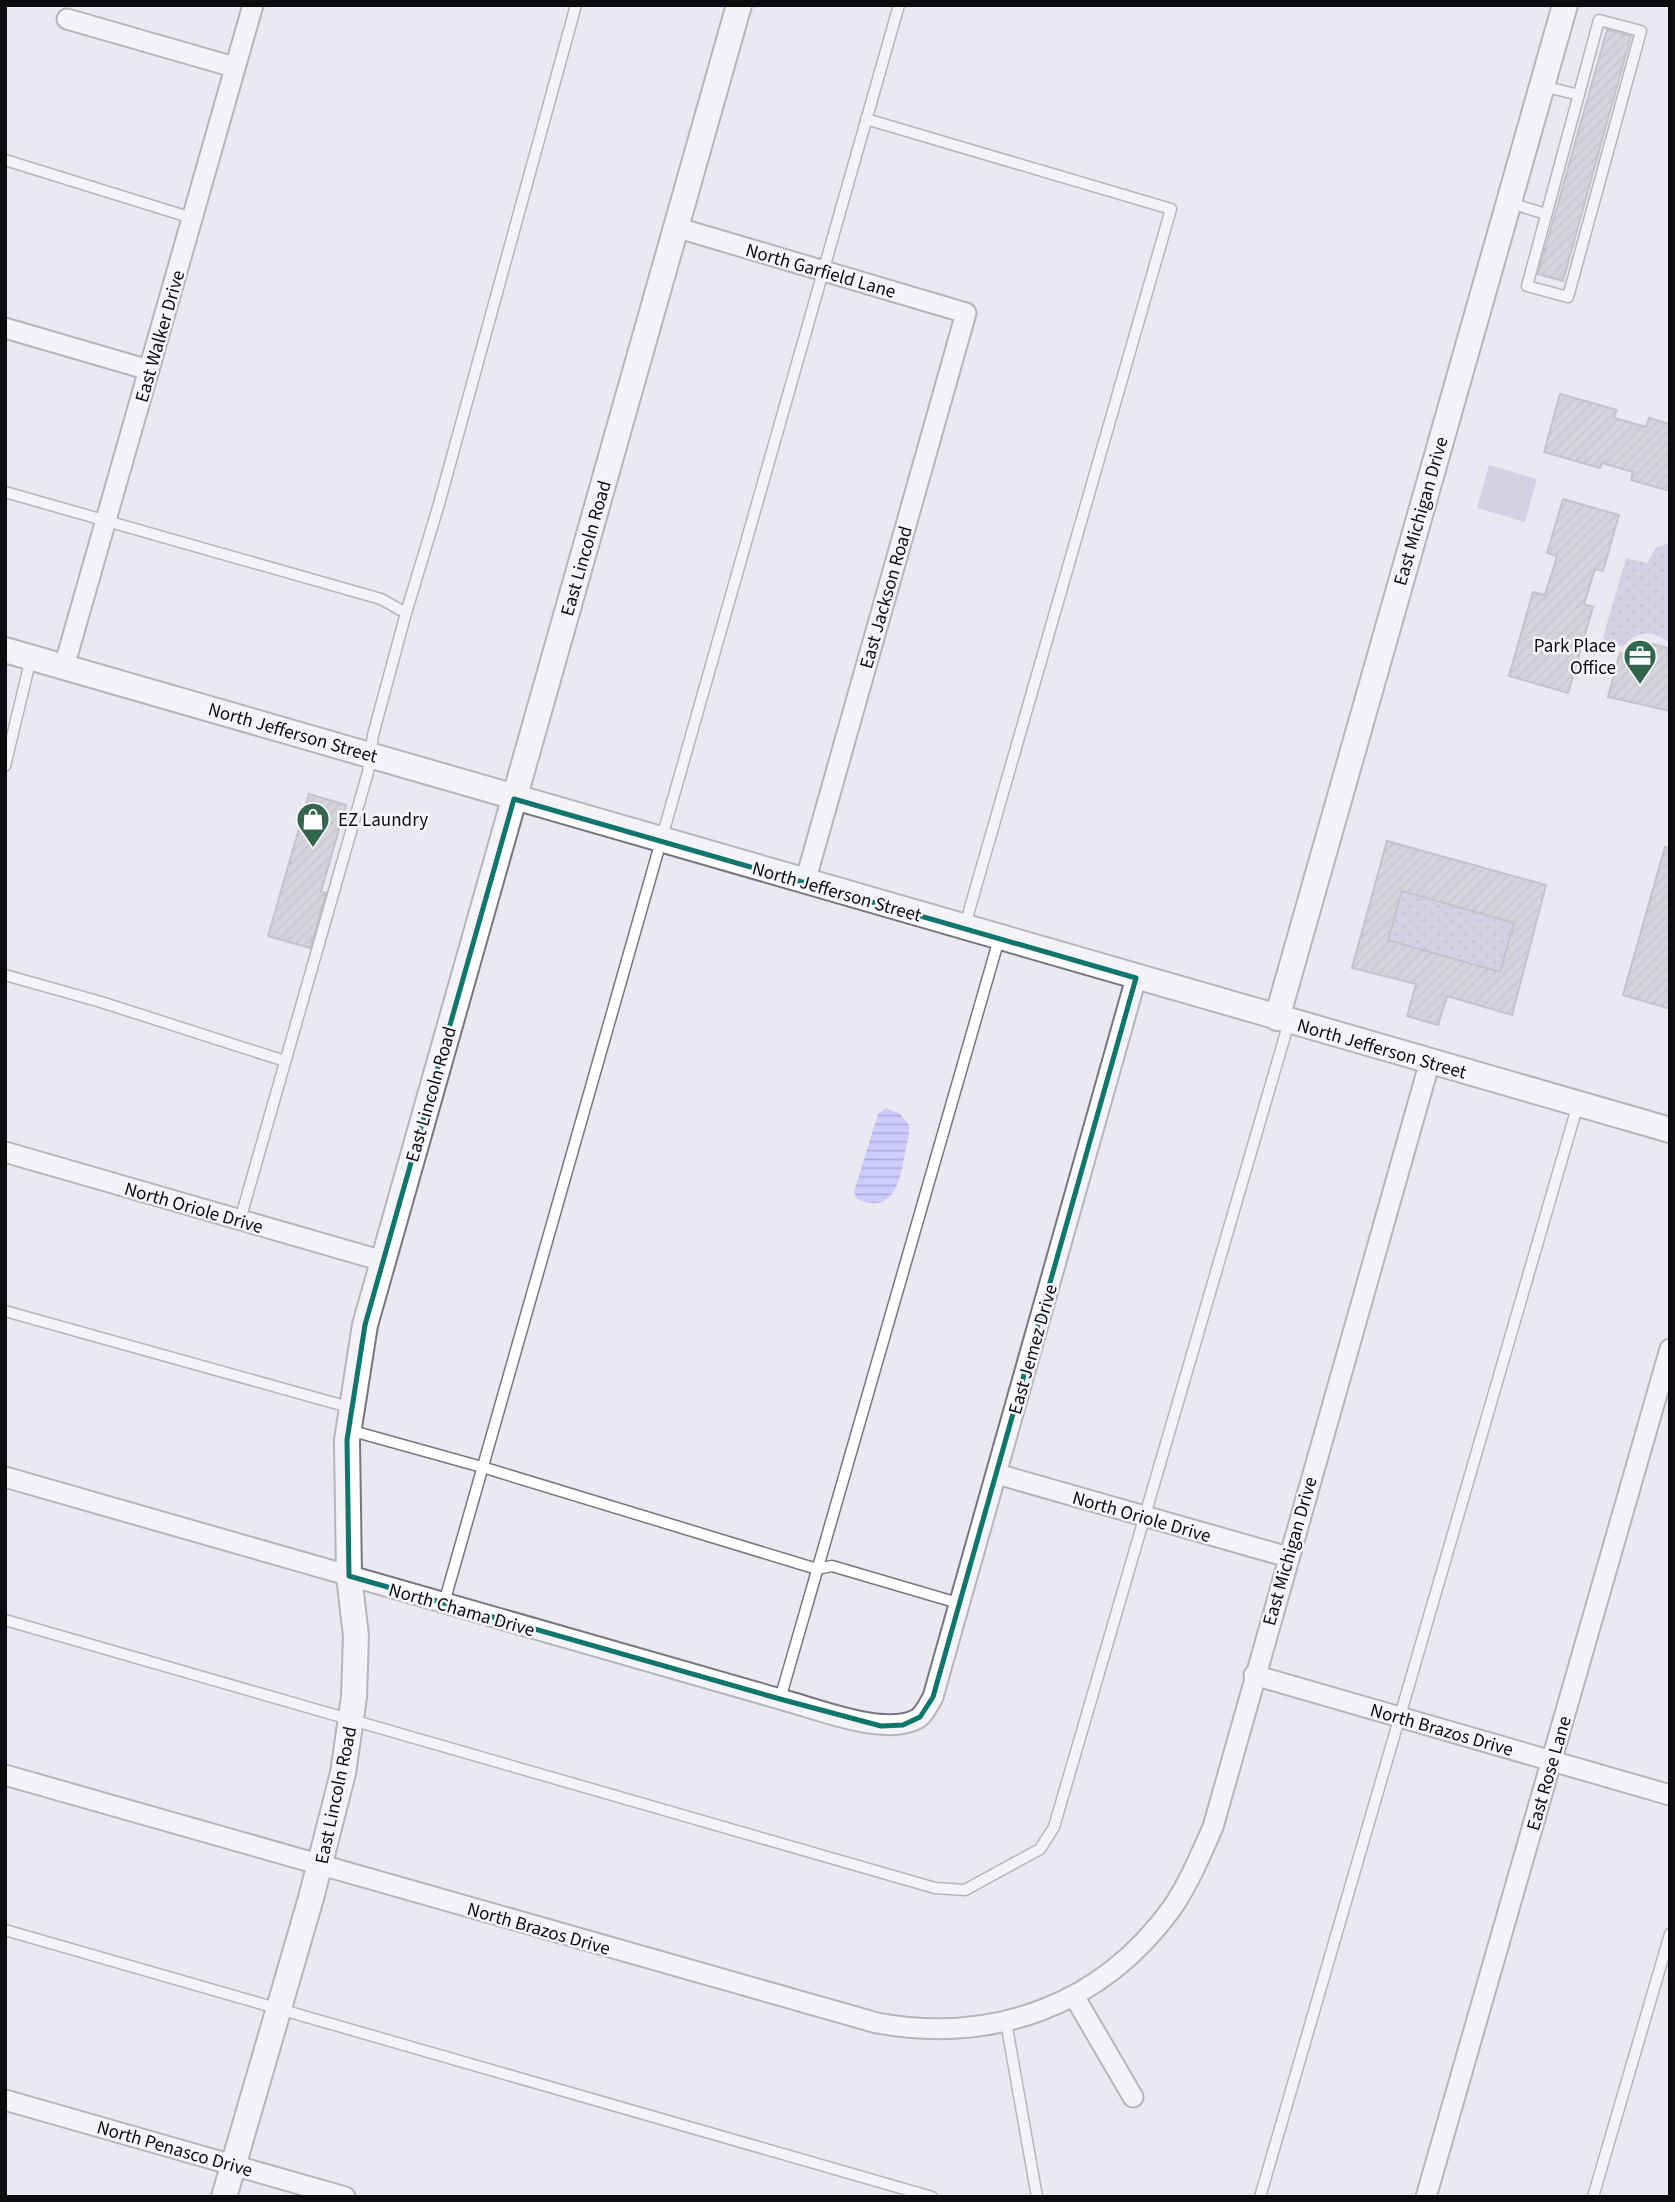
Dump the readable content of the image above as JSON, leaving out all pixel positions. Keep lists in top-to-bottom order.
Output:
{
  "streets": {
    "street": [
      "North Garfield Lane",
      "East Walker Drive",
      "East Michigan Drive",
      "East Lincoln Road",
      "East Jackson Road",
      "North Jefferson Street",
      "North Oriole Drive",
      "East Jemez Drive",
      "North Chama Drive",
      "North Brazos Drive",
      "East Rose Lane",
      "North Penasco Drive"
    ]
  },
  "crossings": [
    ["North Garfield Lane", "East Lincoln Road"],
    ["North Garfield Lane", "East Jackson Road"],
    ["East Walker Drive", "North Jefferson Street"],
    ["East Michigan Drive", "North Jefferson Street"],
    ["East Michigan Drive", "North Oriole Drive"],
    ["East Michigan Drive", "North Brazos Drive"],
    ["East Lincoln Road", "North Jefferson Street"],
    ["East Lincoln Road", "North Oriole Drive"],
    ["East Lincoln Road", "North Chama Drive"],
    ["East Lincoln Road", "North Brazos Drive"],
    ["East Lincoln Road", "North Penasco Drive"],
    ["East Jackson Road", "North Jefferson Street"],
    ["North Jefferson Street", "East Jemez Drive"],
    ["North Oriole Drive", "East Jemez Drive"],
    ["East Jemez Drive", "North Chama Drive"],
    ["North Brazos Drive", "East Rose Lane"]
  ],
  "places": {
    "office": ["Park Place Office"],
    "shop": ["EZ Laundry"]
  }
}
